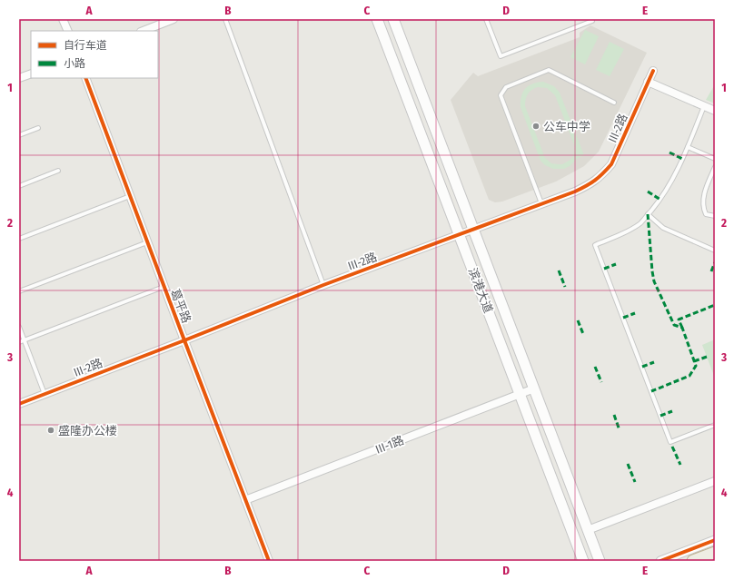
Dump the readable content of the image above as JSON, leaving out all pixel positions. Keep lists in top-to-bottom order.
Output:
{
  "streets": {
    "main road": ["滨港大道"],
    "street": ["III-2路", "葛平路", "III-1路"]
  },
  "crossings": [
    ["III-2路", "滨港大道"],
    ["III-2路", "葛平路"],
    ["滨港大道", "III-1路"],
    ["葛平路", "III-1路"]
  ],
  "places": ["公车中学", "盛隆办公楼"],
  "legend": ["自行车道", "小路"],
  "grid": {
    "columns": [
      "A",
      "B",
      "C",
      "D",
      "E"
    ],
    "rows": [
      "1",
      "2",
      "3",
      "4"
    ]
  }
}
